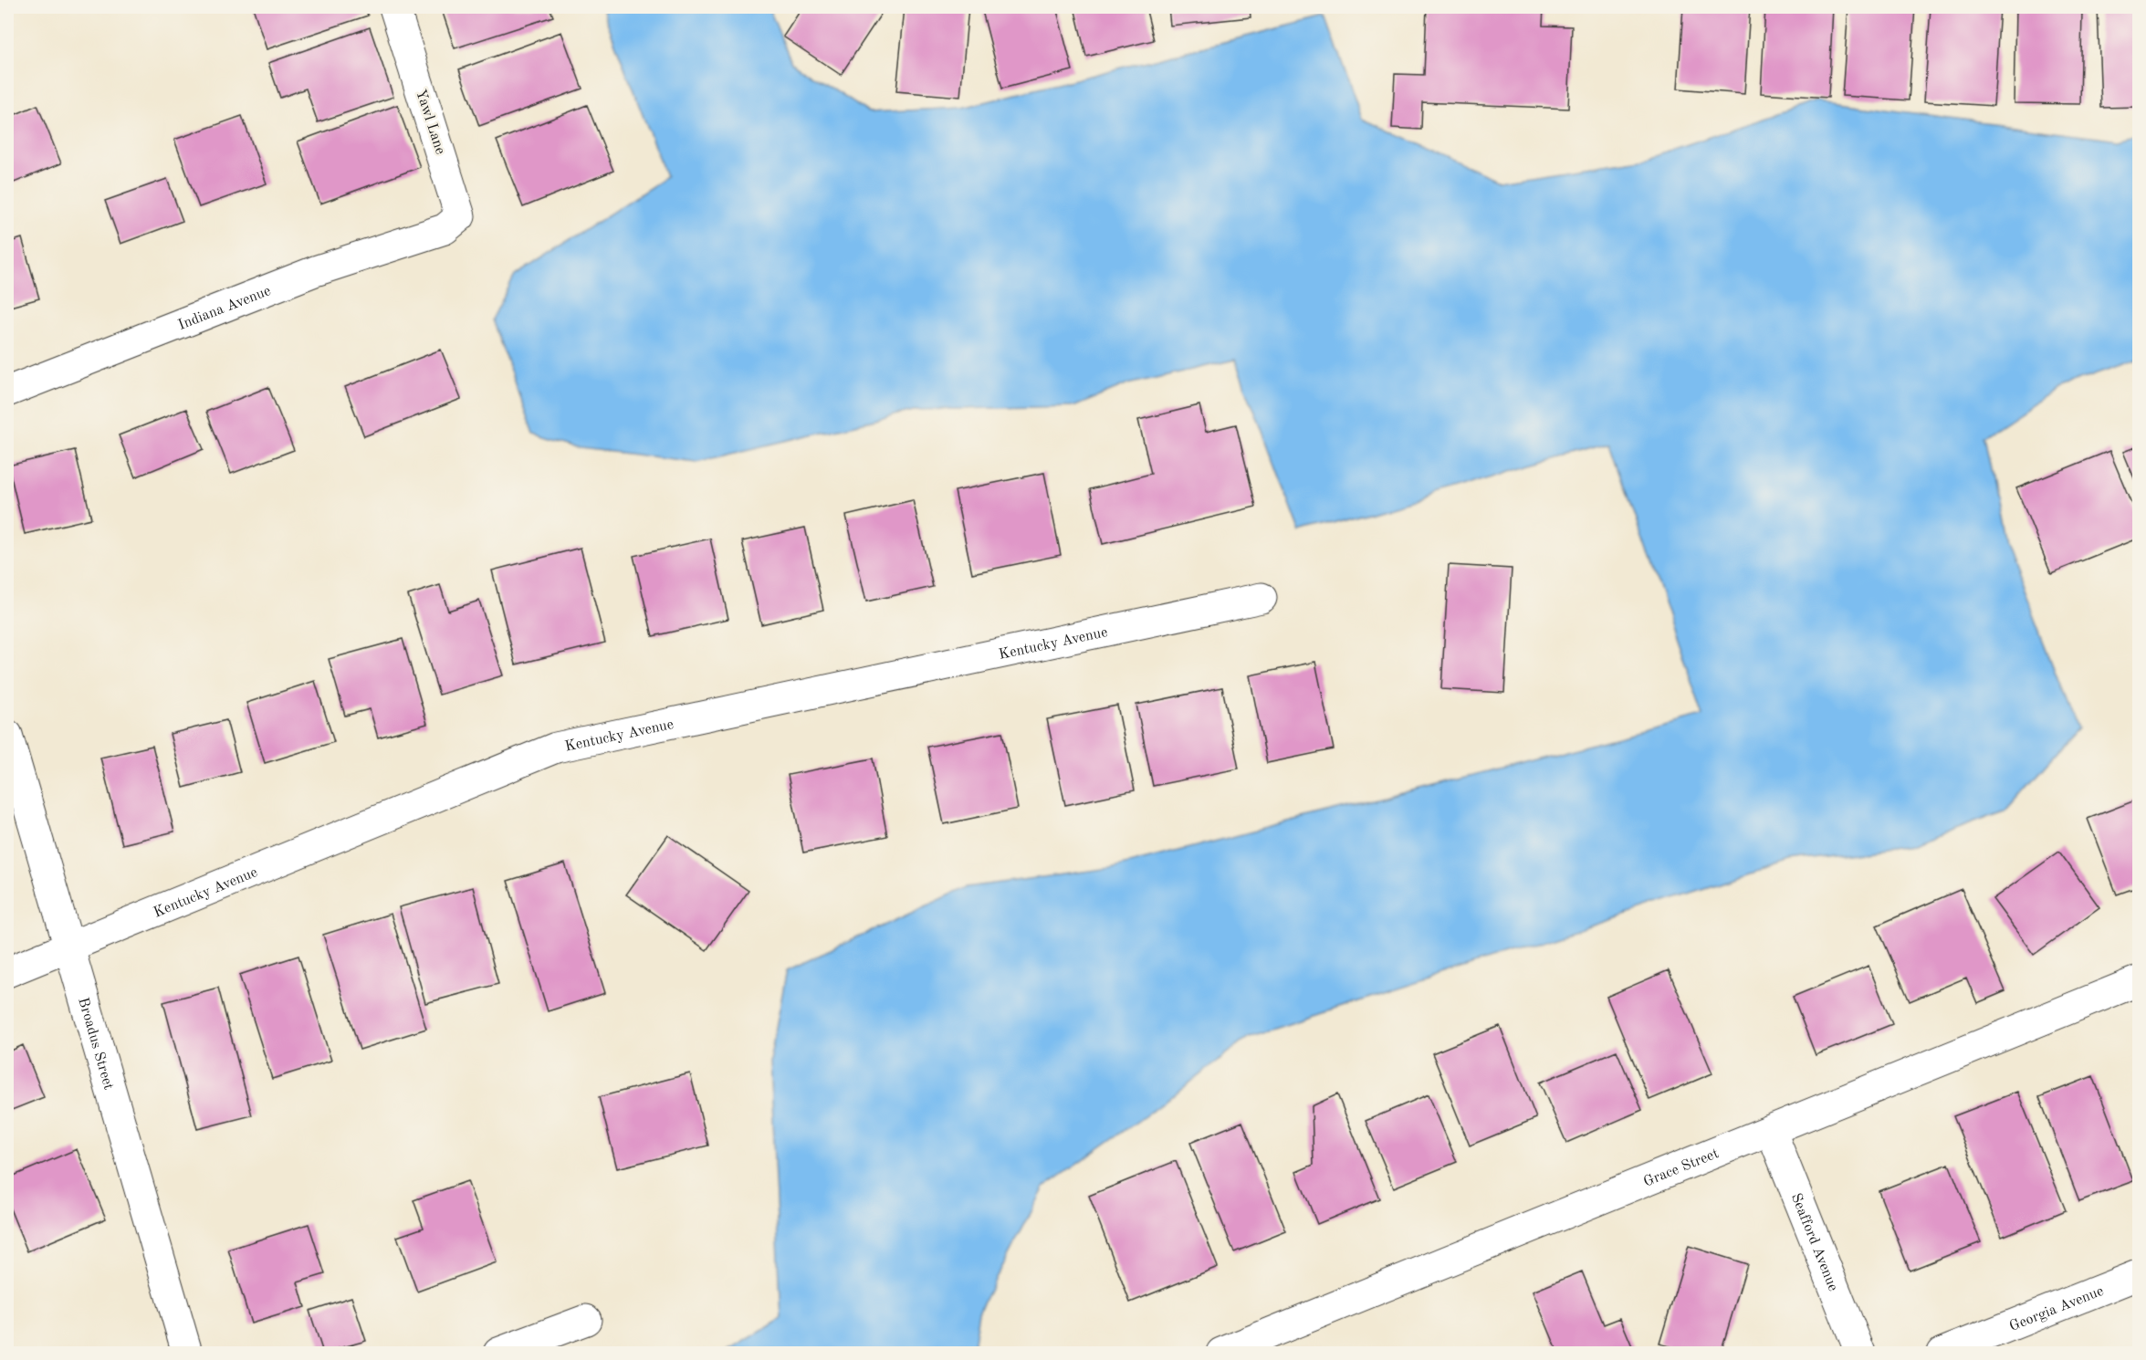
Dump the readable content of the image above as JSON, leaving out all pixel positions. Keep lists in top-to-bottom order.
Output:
{
  "streets": {
    "street": [
      "Yawl Lane",
      "Indiana Avenue",
      "Kentucky Avenue",
      "Broadus Street",
      "Grace Street",
      "Seafford Avenue",
      "Georgia Avenue"
    ]
  },
  "crossings": [
    ["Yawl Lane", "Indiana Avenue"],
    ["Kentucky Avenue", "Broadus Street"],
    ["Grace Street", "Seafford Avenue"]
  ]
}
